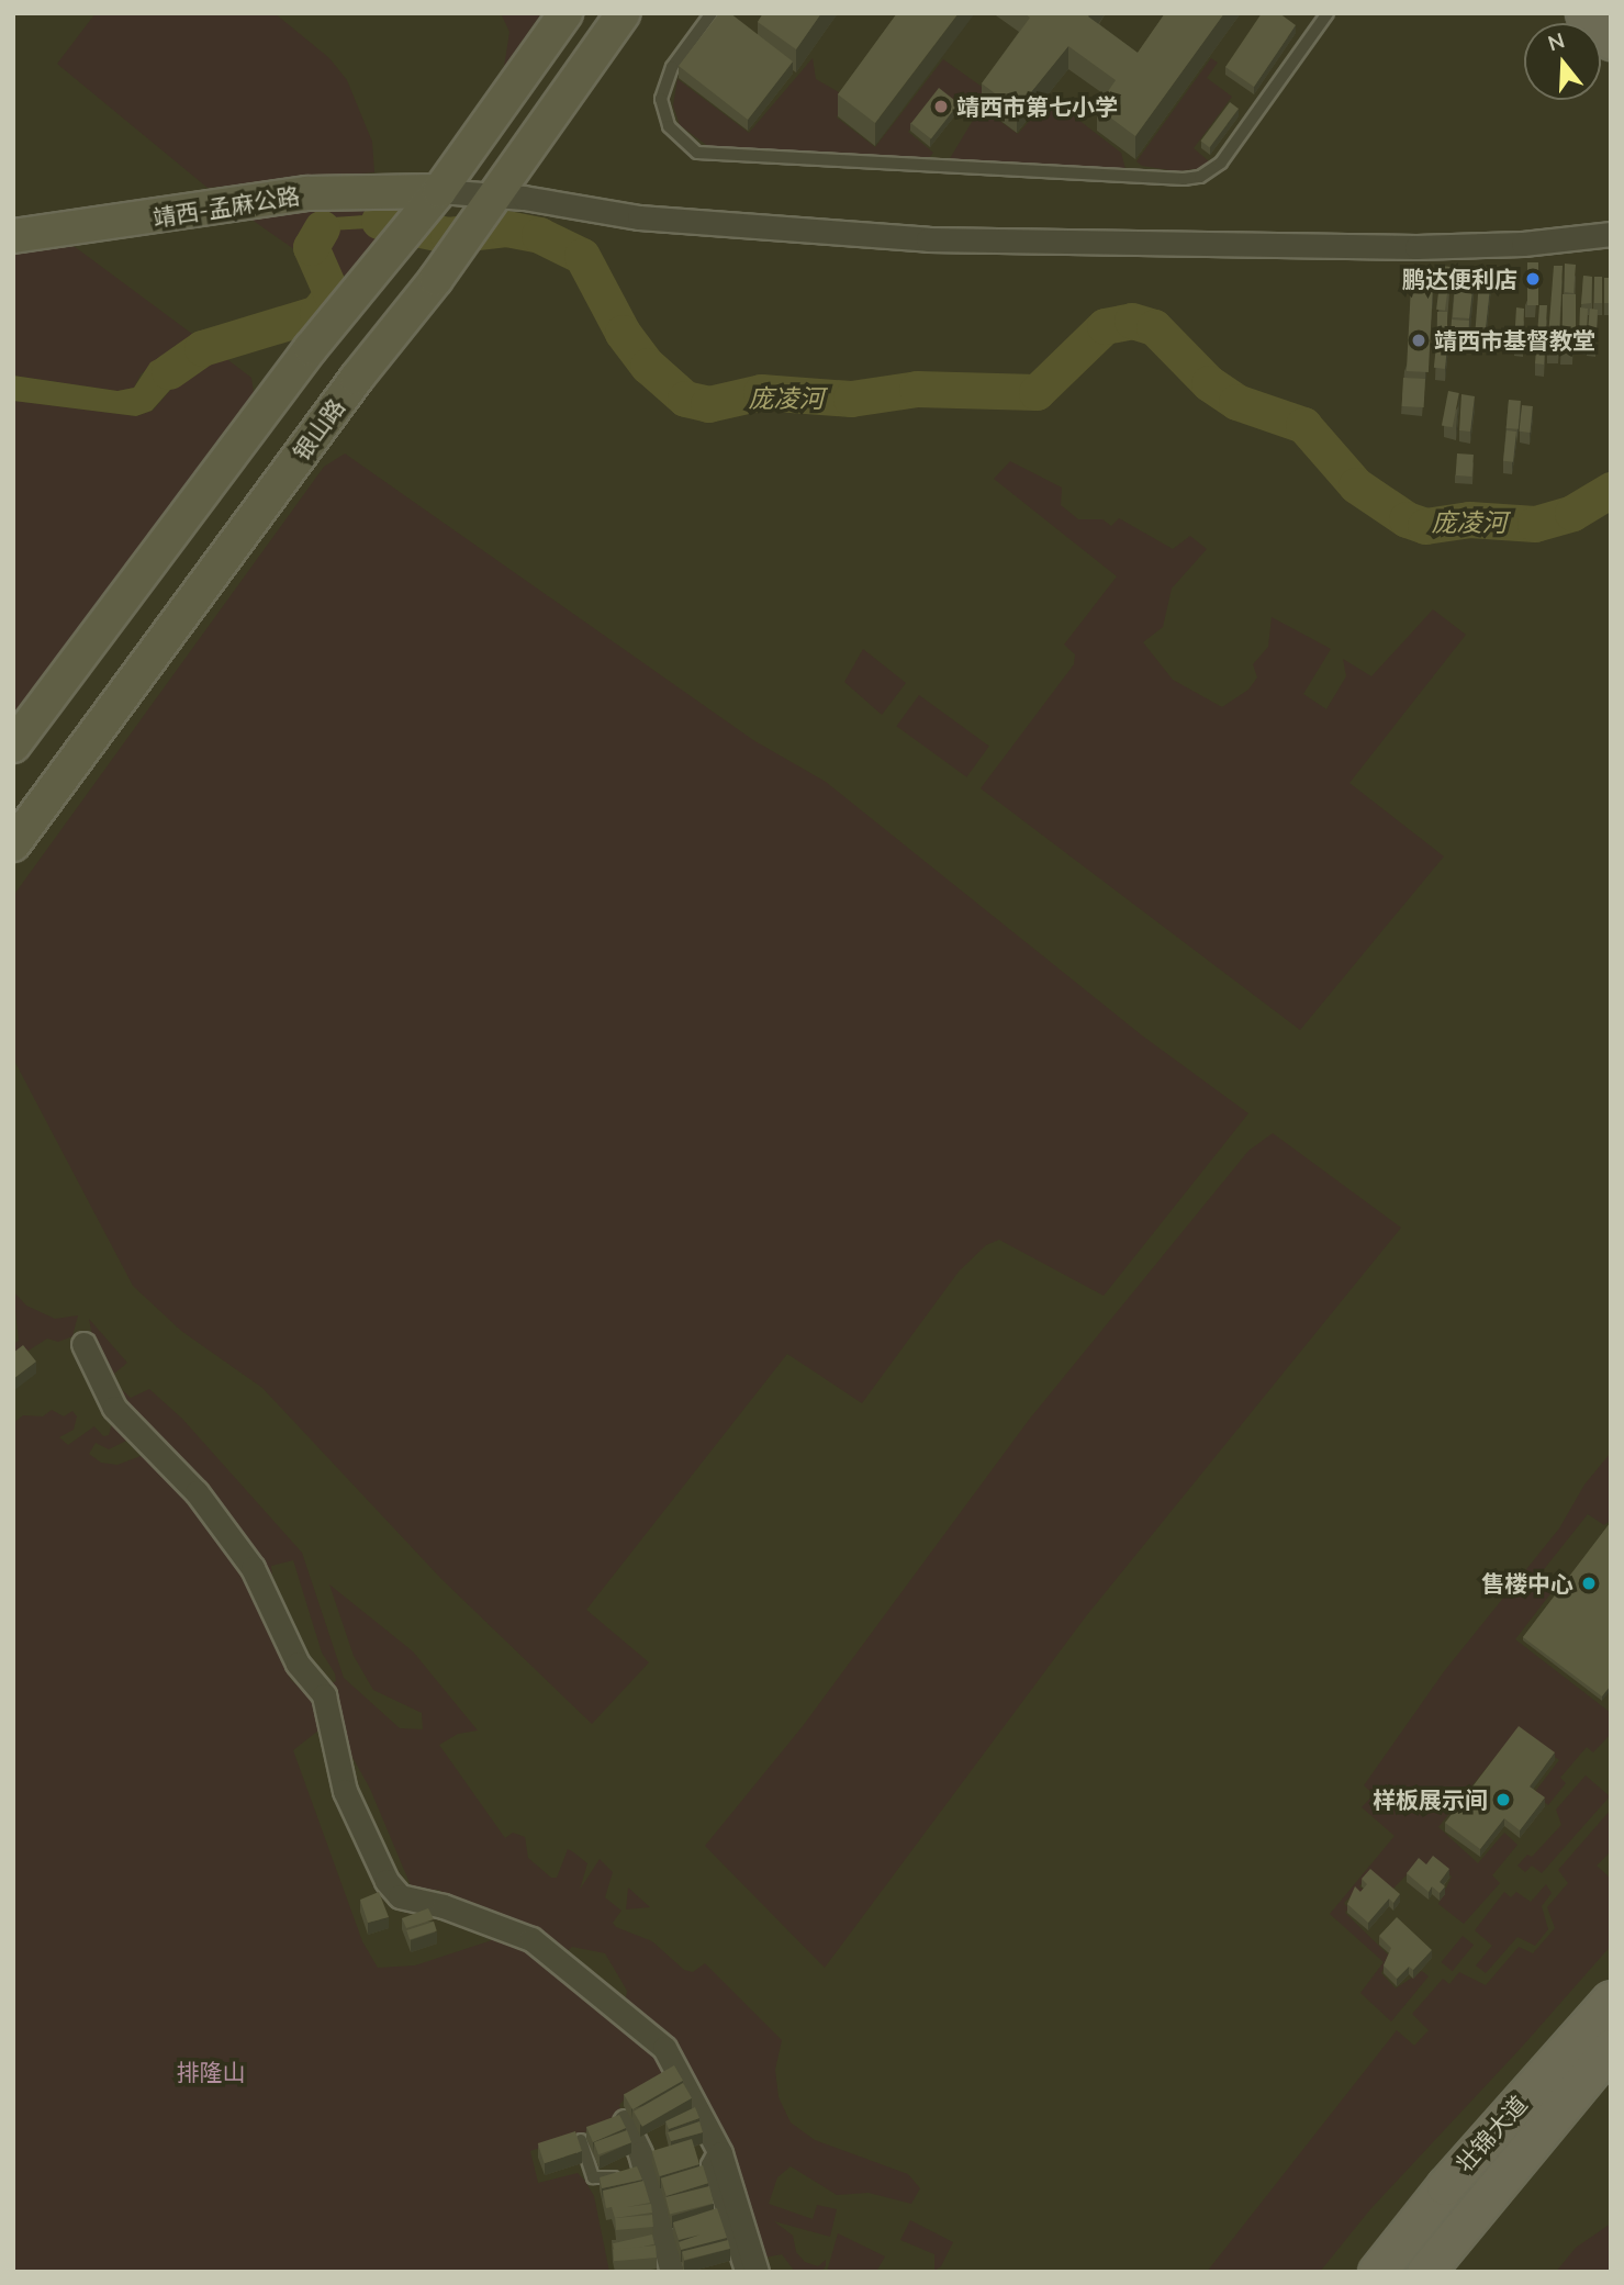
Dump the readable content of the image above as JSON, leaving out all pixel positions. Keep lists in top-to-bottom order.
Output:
{
  "streets": {
    "main road": ["靖西-孟麻公路", "银山路", "壮锦大道"]
  },
  "water": ["庞凌河"],
  "parks": ["排隆山"],
  "places": [
    "靖西市第七小学",
    "鹏达便利店",
    "靖西市基督教堂",
    "售楼中心",
    "样板展示间"
  ],
  "north": "top"
}
